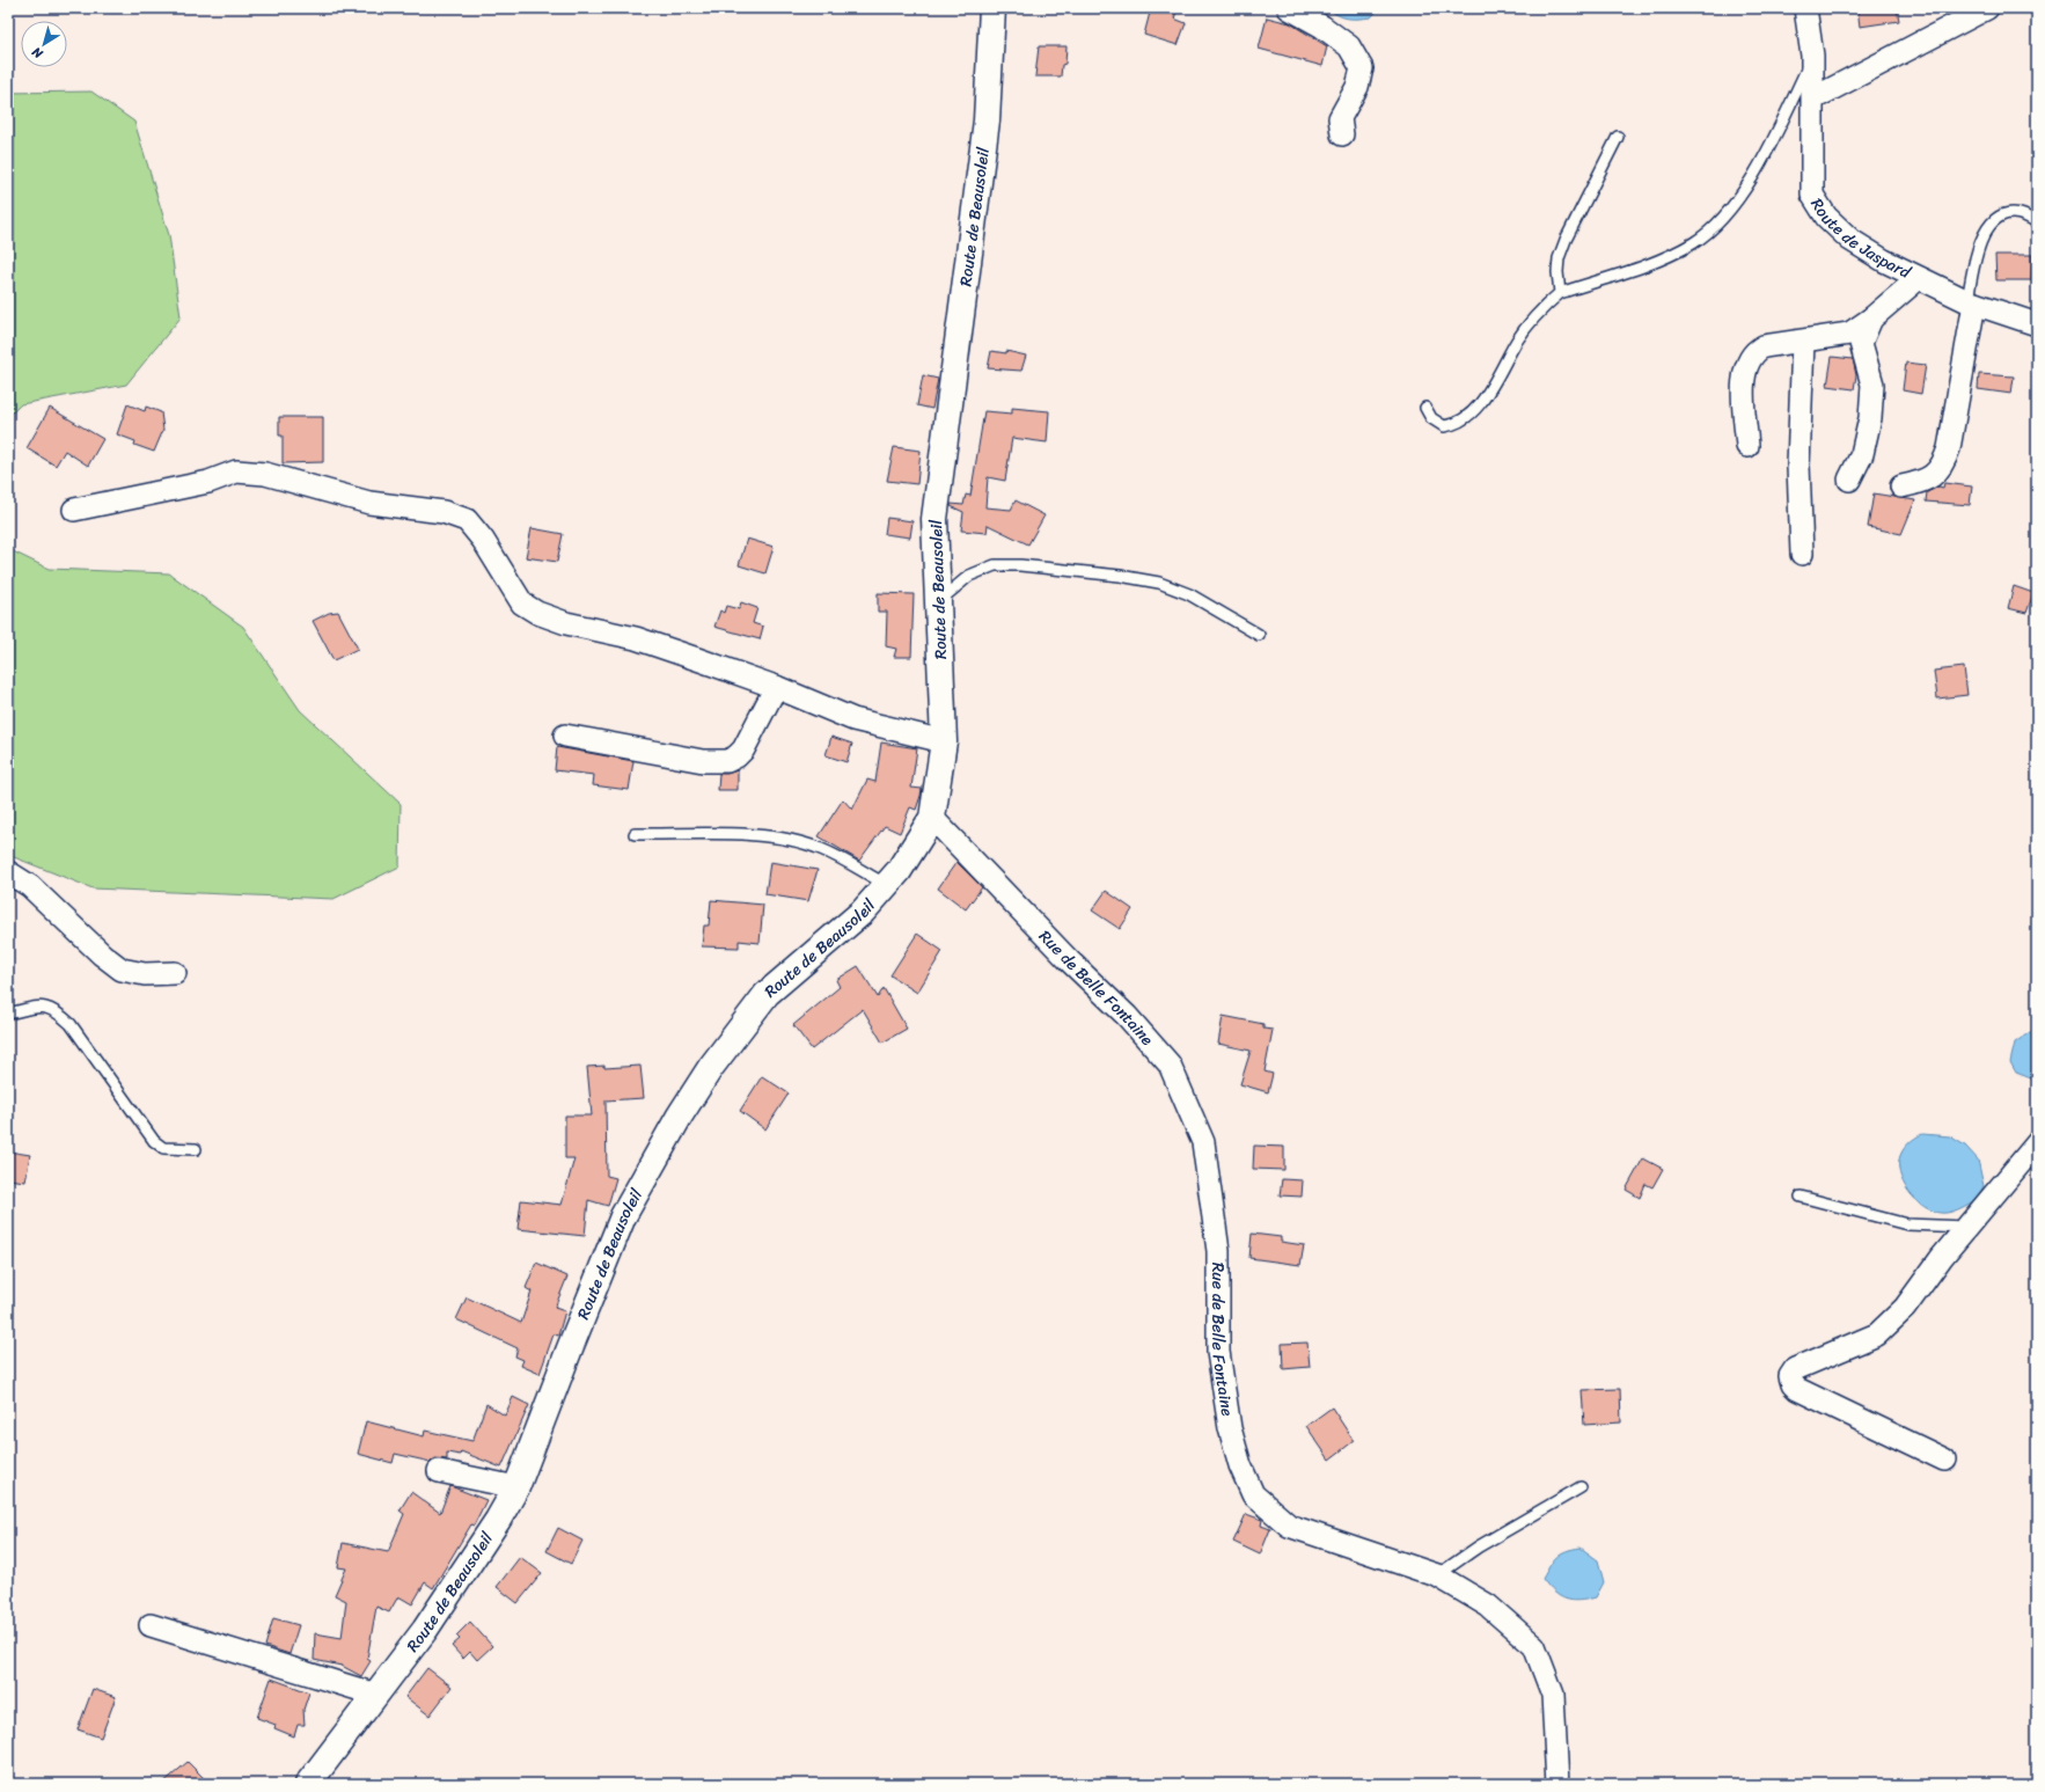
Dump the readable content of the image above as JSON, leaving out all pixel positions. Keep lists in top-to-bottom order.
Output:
{
  "streets": {
    "street": ["Route de Beausoleil", "Route de Jaspard", "Rue de Belle Fontaine"]
  },
  "crossings": [
    ["Route de Beausoleil", "Rue de Belle Fontaine"]
  ],
  "north": "bottom left"
}
